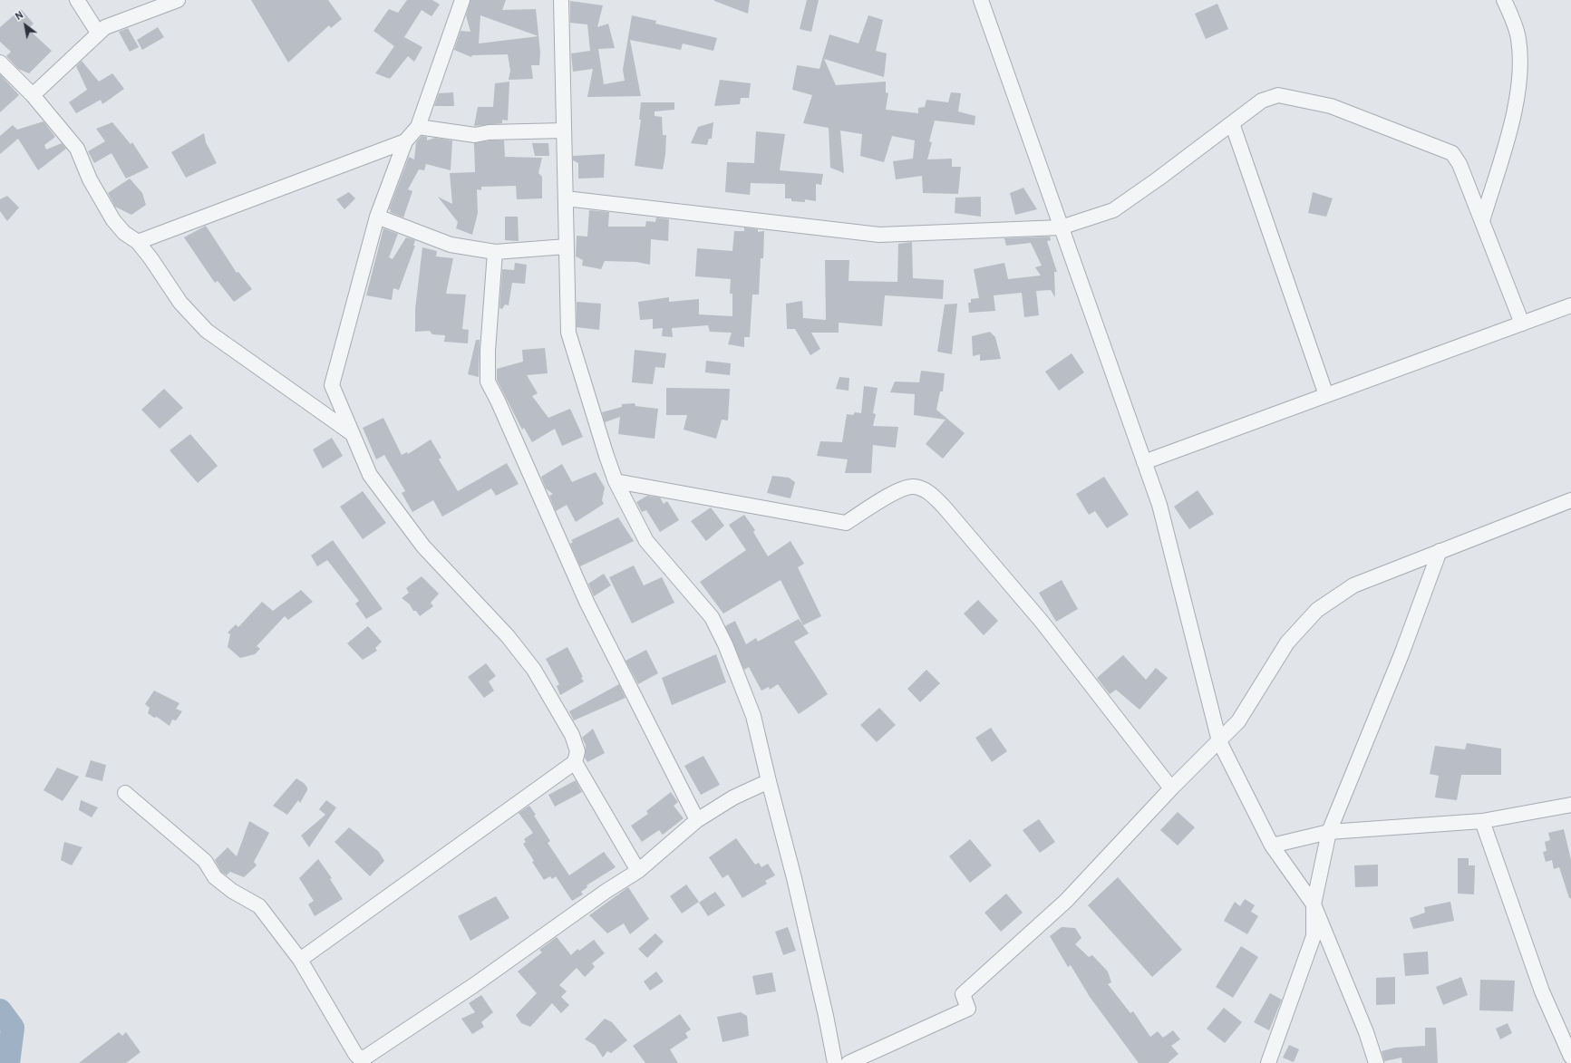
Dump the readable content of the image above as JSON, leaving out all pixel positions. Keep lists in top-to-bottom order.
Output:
{
  "north": "top left"
}
